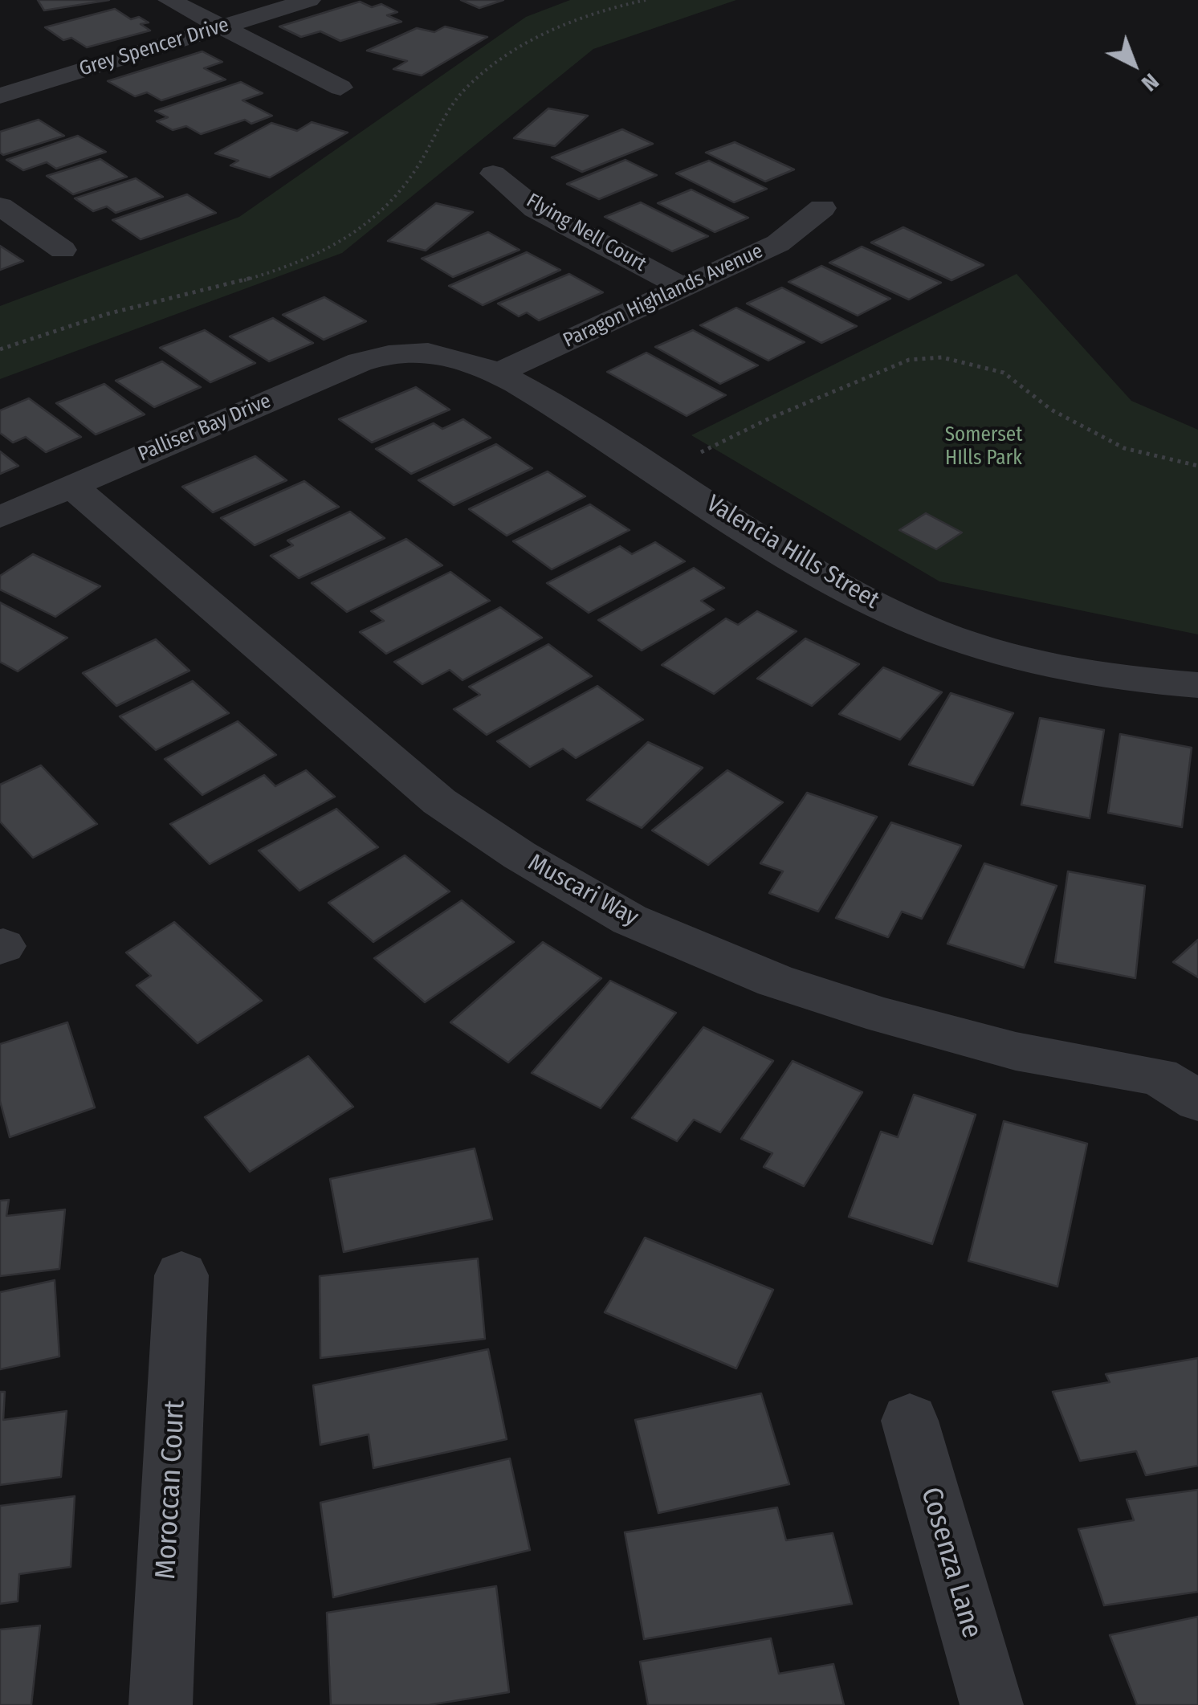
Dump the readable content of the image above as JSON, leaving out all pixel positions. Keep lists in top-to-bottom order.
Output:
{
  "streets": {
    "street": [
      "Grey Spencer Drive",
      "Flying Nell Court",
      "Paragon Highlands Avenue",
      "Palliser Bay Drive",
      "Valencia Hills Street",
      "Muscari Way",
      "Moroccan Court",
      "Cosenza Lane"
    ]
  },
  "crossings": [
    ["Flying Nell Court", "Paragon Highlands Avenue"],
    ["Paragon Highlands Avenue", "Valencia Hills Street"],
    ["Palliser Bay Drive", "Valencia Hills Street"],
    ["Palliser Bay Drive", "Muscari Way"]
  ],
  "parks": ["Somerset HIlls Park"],
  "north": "bottom right"
}
